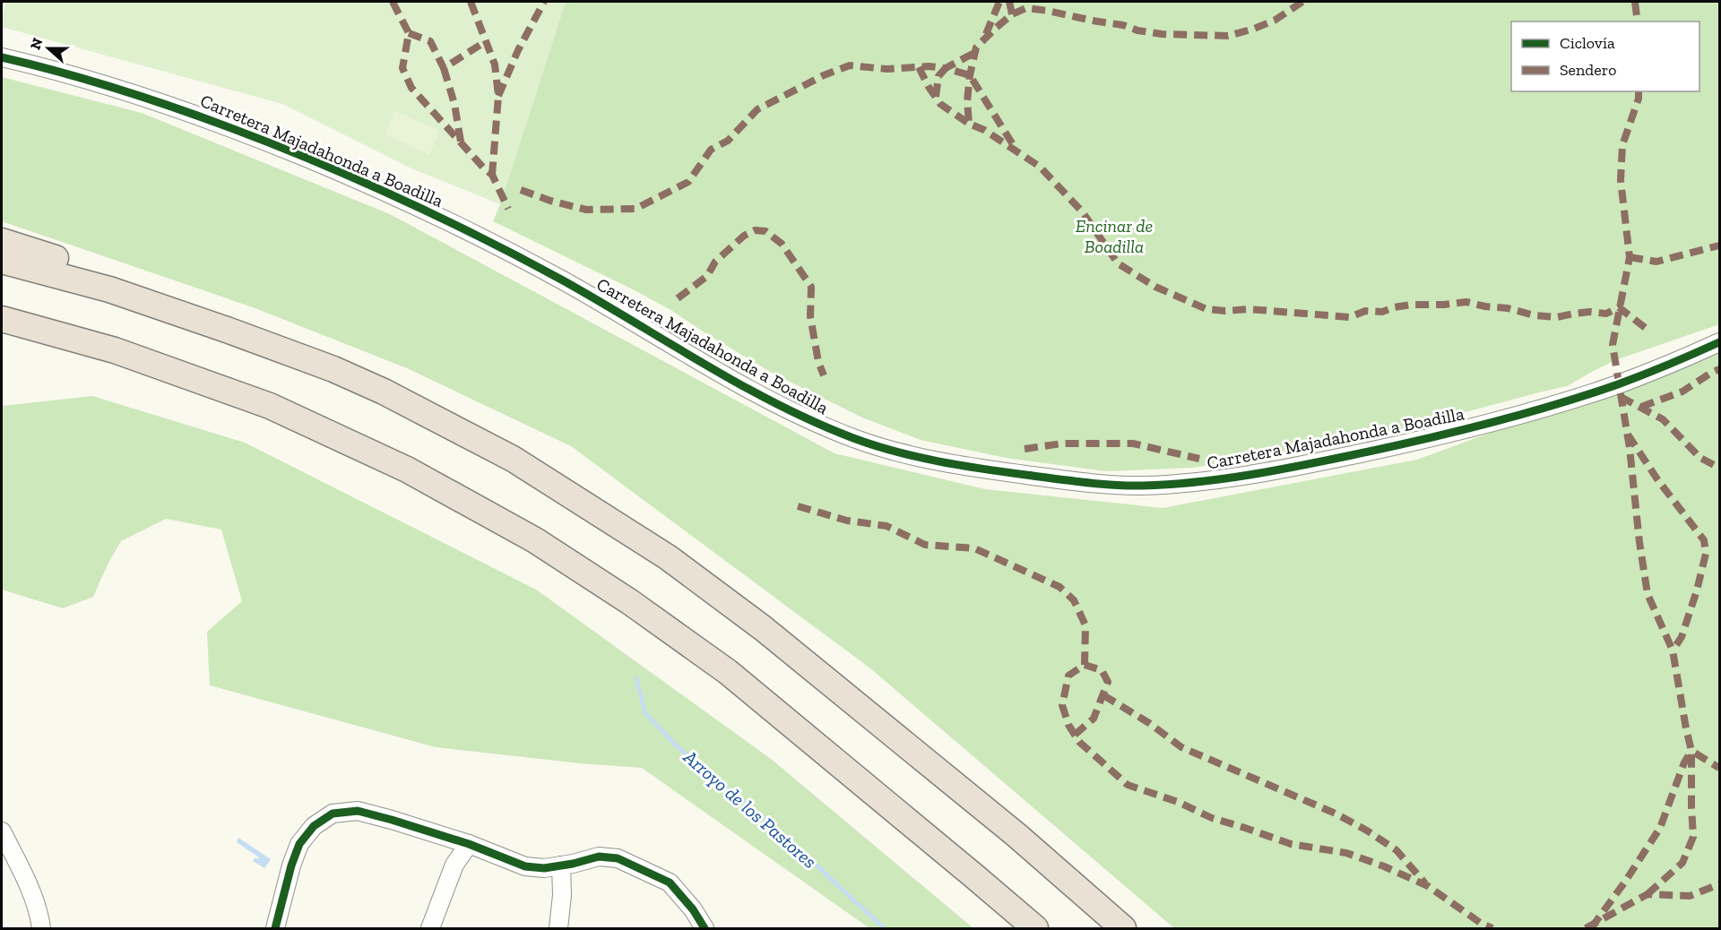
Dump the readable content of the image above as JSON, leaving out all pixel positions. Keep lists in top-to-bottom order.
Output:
{
  "streets": {
    "street": ["Carretera Majadahonda a Boadilla"]
  },
  "water": ["Arroyo de los Pastores"],
  "parks": ["Encinar de Boadilla"],
  "legend": ["Ciclovía", "Sendero"],
  "north": "left"
}
